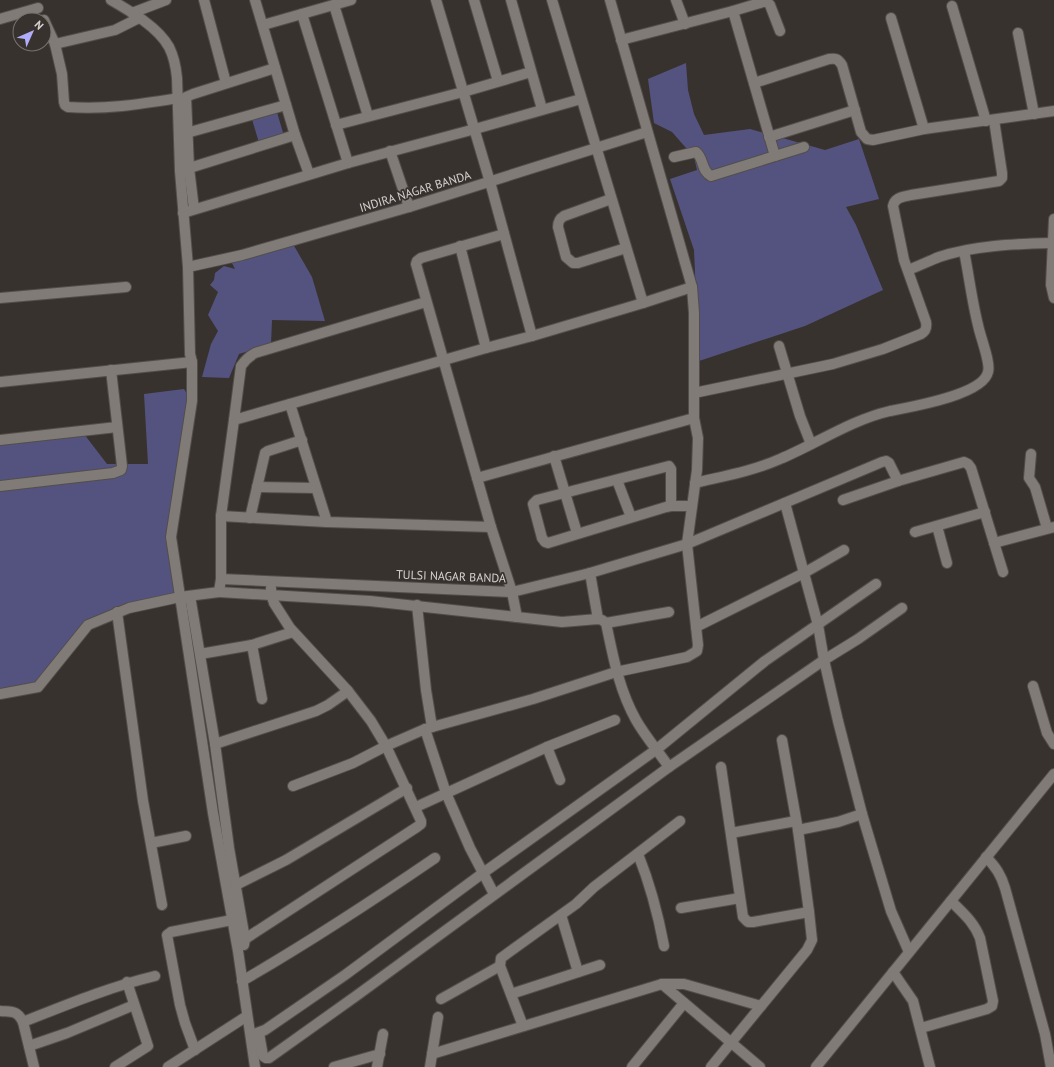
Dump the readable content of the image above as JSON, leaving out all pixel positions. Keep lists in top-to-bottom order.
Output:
{
  "streets": {
    "street": ["INDIRA NAGAR BANDA", "TULSI NAGAR BANDA"]
  },
  "north": "top right"
}
